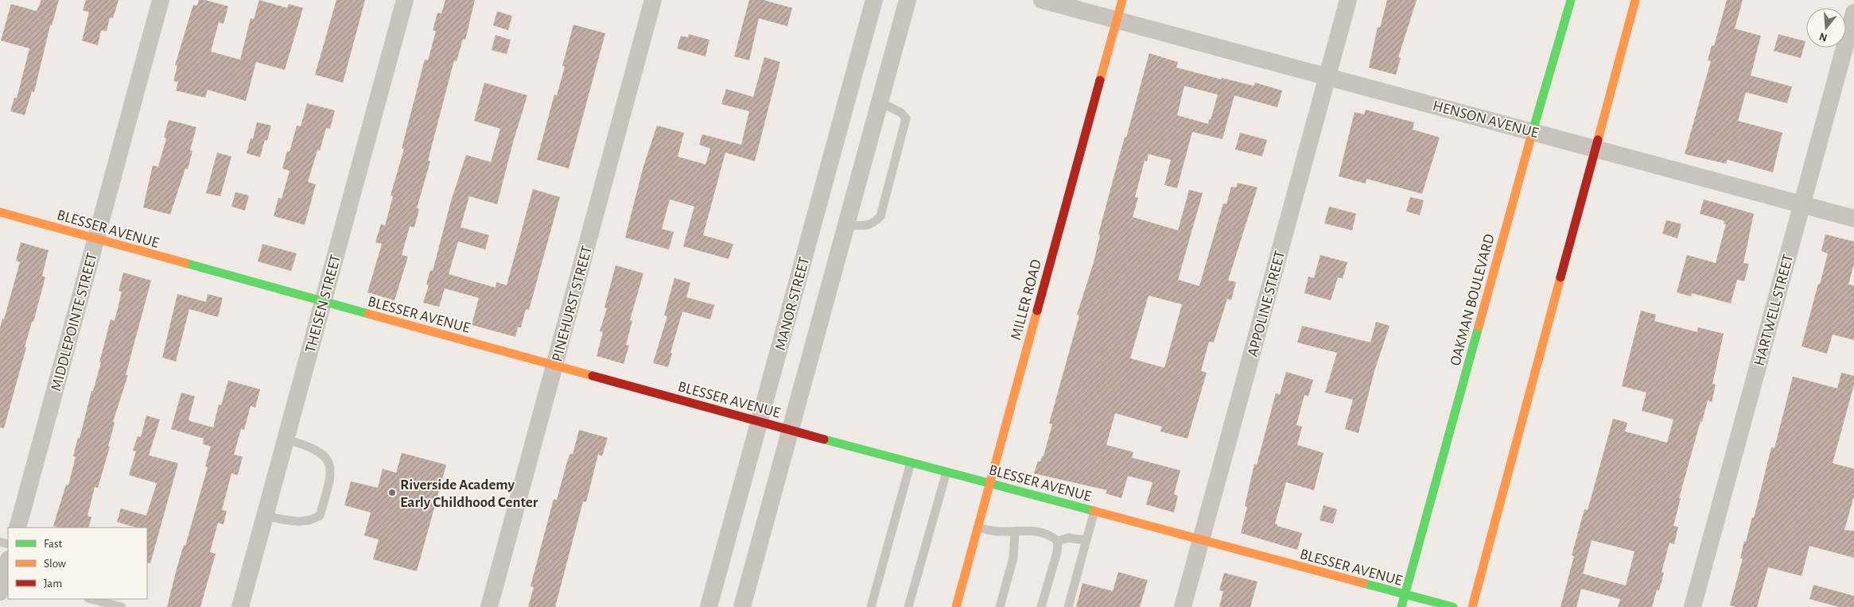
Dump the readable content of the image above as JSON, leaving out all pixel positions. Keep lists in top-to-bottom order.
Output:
{
  "streets": {
    "street": [
      "HENSON AVENUE",
      "BLESSER AVENUE",
      "MILLER ROAD",
      "OAKMAN BOULEVARD",
      "THEISEN STREET",
      "PINEHURST STREET",
      "MANOR STREET",
      "APPOLINE STREET",
      "HARTWELL STREET",
      "MIDDLEPOINTE STREET"
    ]
  },
  "crossings": [
    ["HENSON AVENUE", "MILLER ROAD"],
    ["HENSON AVENUE", "OAKMAN BOULEVARD"],
    ["HENSON AVENUE", "APPOLINE STREET"],
    ["HENSON AVENUE", "HARTWELL STREET"],
    ["BLESSER AVENUE", "MILLER ROAD"],
    ["BLESSER AVENUE", "OAKMAN BOULEVARD"],
    ["BLESSER AVENUE", "THEISEN STREET"],
    ["BLESSER AVENUE", "PINEHURST STREET"],
    ["BLESSER AVENUE", "MANOR STREET"],
    ["BLESSER AVENUE", "APPOLINE STREET"],
    ["BLESSER AVENUE", "MIDDLEPOINTE STREET"]
  ],
  "places": ["Riverside Academy Early Childhood Center"],
  "legend": ["Fast", "Slow", "Jam"],
  "north": "bottom"
}
